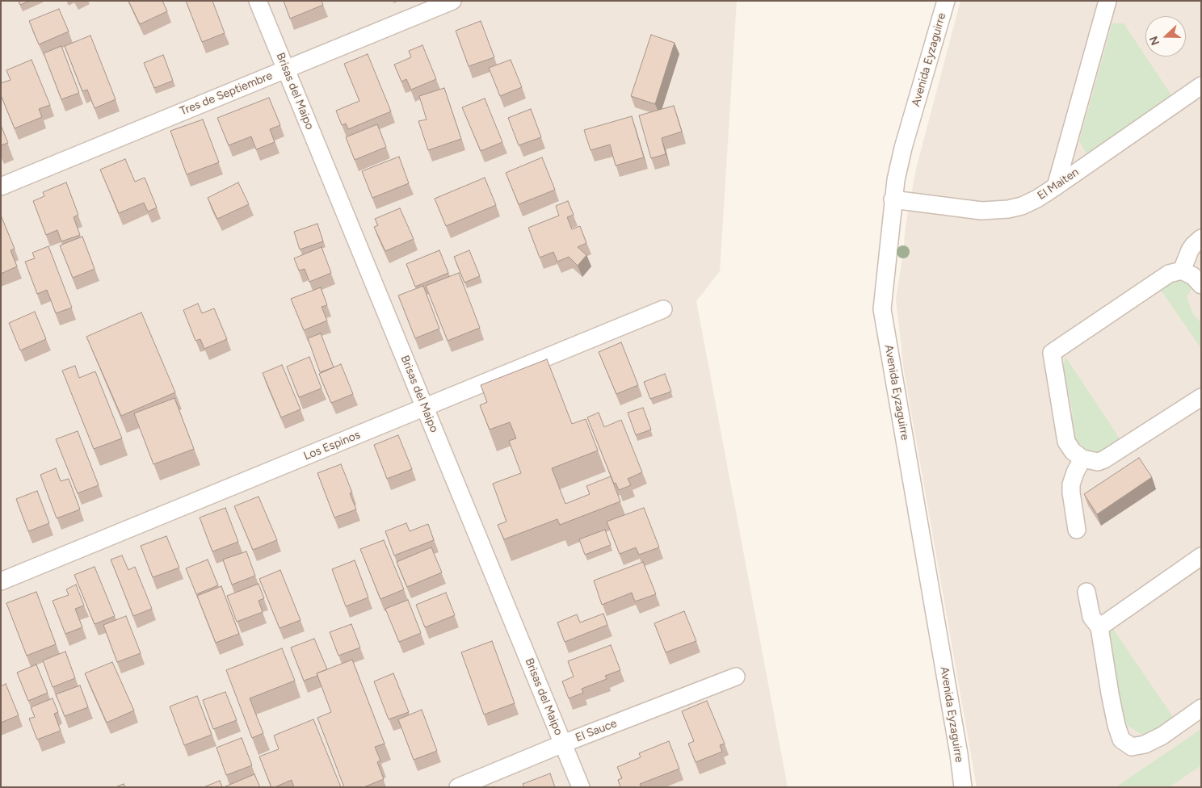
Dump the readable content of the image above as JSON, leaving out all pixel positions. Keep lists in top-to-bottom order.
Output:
{
  "streets": {
    "street": [
      "Avenida Eyzaguirre",
      "Brisas del Maipo",
      "Tres de Septiembre",
      "El Maiten",
      "Los Espinos",
      "El Sauce"
    ]
  },
  "crossings": [
    ["Avenida Eyzaguirre", "El Maiten"],
    ["Brisas del Maipo", "Tres de Septiembre"],
    ["Brisas del Maipo", "Los Espinos"],
    ["Brisas del Maipo", "El Sauce"]
  ],
  "north": "left"
}
